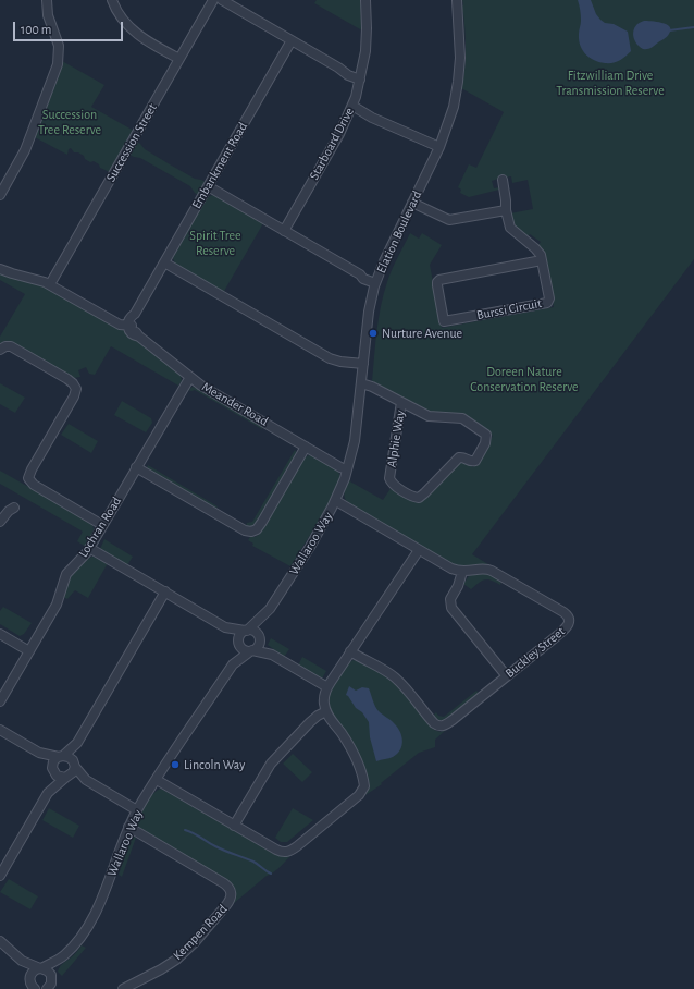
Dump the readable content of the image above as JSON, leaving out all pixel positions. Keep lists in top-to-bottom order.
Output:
{
  "streets": {
    "street": [
      "Succession Street",
      "Starboard Drive",
      "Embankment Road",
      "Elation Boulevard",
      "Burssi Circuit",
      "Meander Road",
      "Alphie Way",
      "Lochran Road",
      "Wallaroo Way",
      "Buckley Street",
      "Kempen Road"
    ]
  },
  "crossings": [
    ["Succession Street", "Meander Road"],
    ["Embankment Road", "Meander Road"],
    ["Elation Boulevard", "Meander Road"],
    ["Elation Boulevard", "Alphie Way"],
    ["Elation Boulevard", "Wallaroo Way"],
    ["Meander Road", "Lochran Road"],
    ["Meander Road", "Wallaroo Way"],
    ["Wallaroo Way", "Kempen Road"]
  ],
  "parks": [
    "Fitzwilliam Drive Transmission Reserve",
    "Succession Tree Reserve",
    "Spirit Tree Reserve",
    "Doreen Nature Conservation Reserve"
  ],
  "places": ["Nurture Avenue", "Lincoln Way"],
  "scale_bar": "100 m"
}
